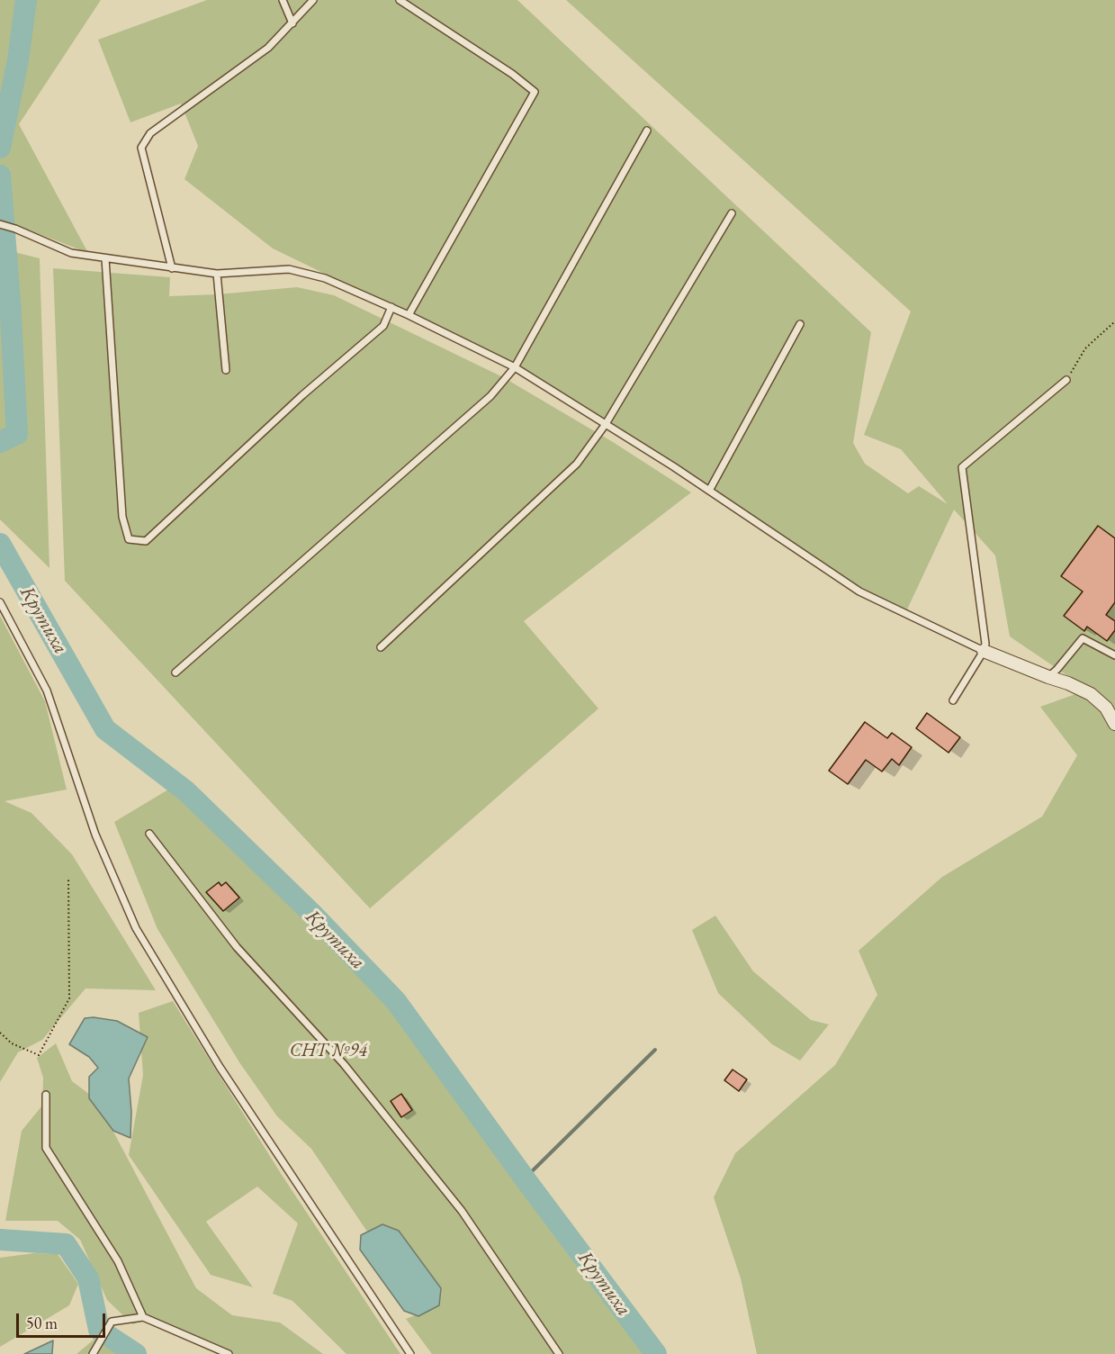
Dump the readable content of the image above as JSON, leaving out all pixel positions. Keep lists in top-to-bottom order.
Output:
{
  "water": ["Крутиха"],
  "parks": ["СНТ №94"],
  "scale_bar": "50 m"
}
